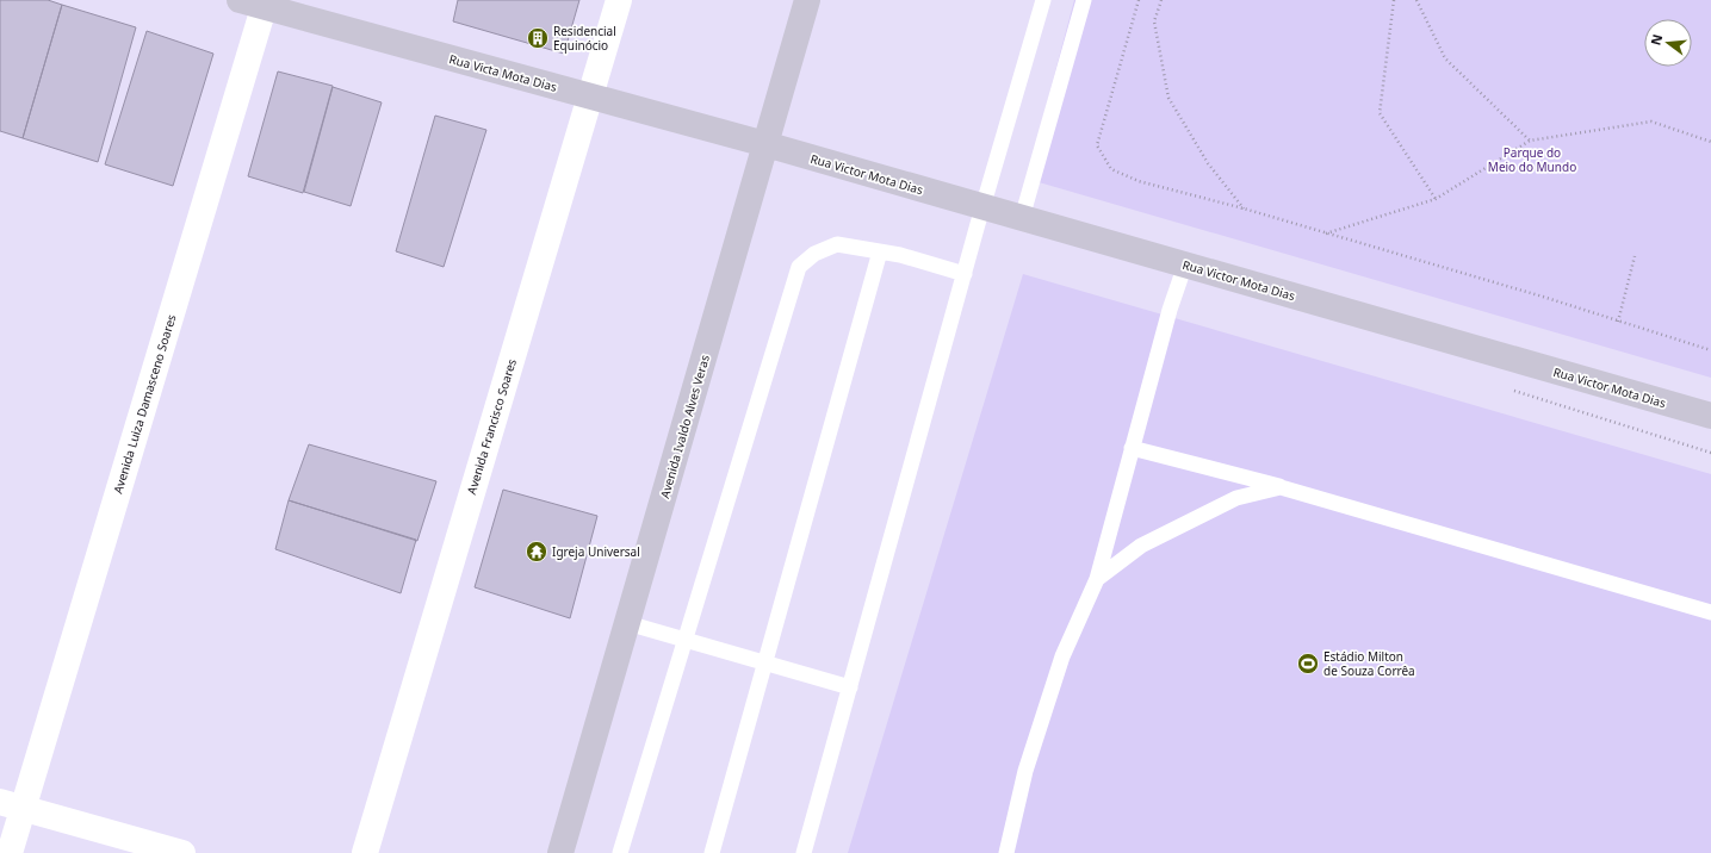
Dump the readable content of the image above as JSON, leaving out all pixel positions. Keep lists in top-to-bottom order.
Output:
{
  "streets": {
    "main road": ["Rua Victa Mota Dias", "Rua Victor Mota Dias", "Avenida Ivaldo Alves Veras"],
    "street": ["Avenida Luiza Damasceno Soares", "Avenida Francisco Soares"]
  },
  "crossings": [
    ["Rua Victa Mota Dias", "Rua Victor Mota Dias"],
    ["Rua Victa Mota Dias", "Avenida Luiza Damasceno Soares"],
    ["Rua Victa Mota Dias", "Avenida Francisco Soares"],
    ["Rua Victa Mota Dias", "Avenida Ivaldo Alves Veras"],
    ["Rua Victor Mota Dias", "Avenida Ivaldo Alves Veras"]
  ],
  "parks": ["Parque do Meio do Mundo"],
  "places": {
    "building": ["Residencial Equinócio"],
    "temple": ["Igreja Universal"],
    "sports": ["Estádio Milton de Souza Corrêa"]
  },
  "north": "left"
}
